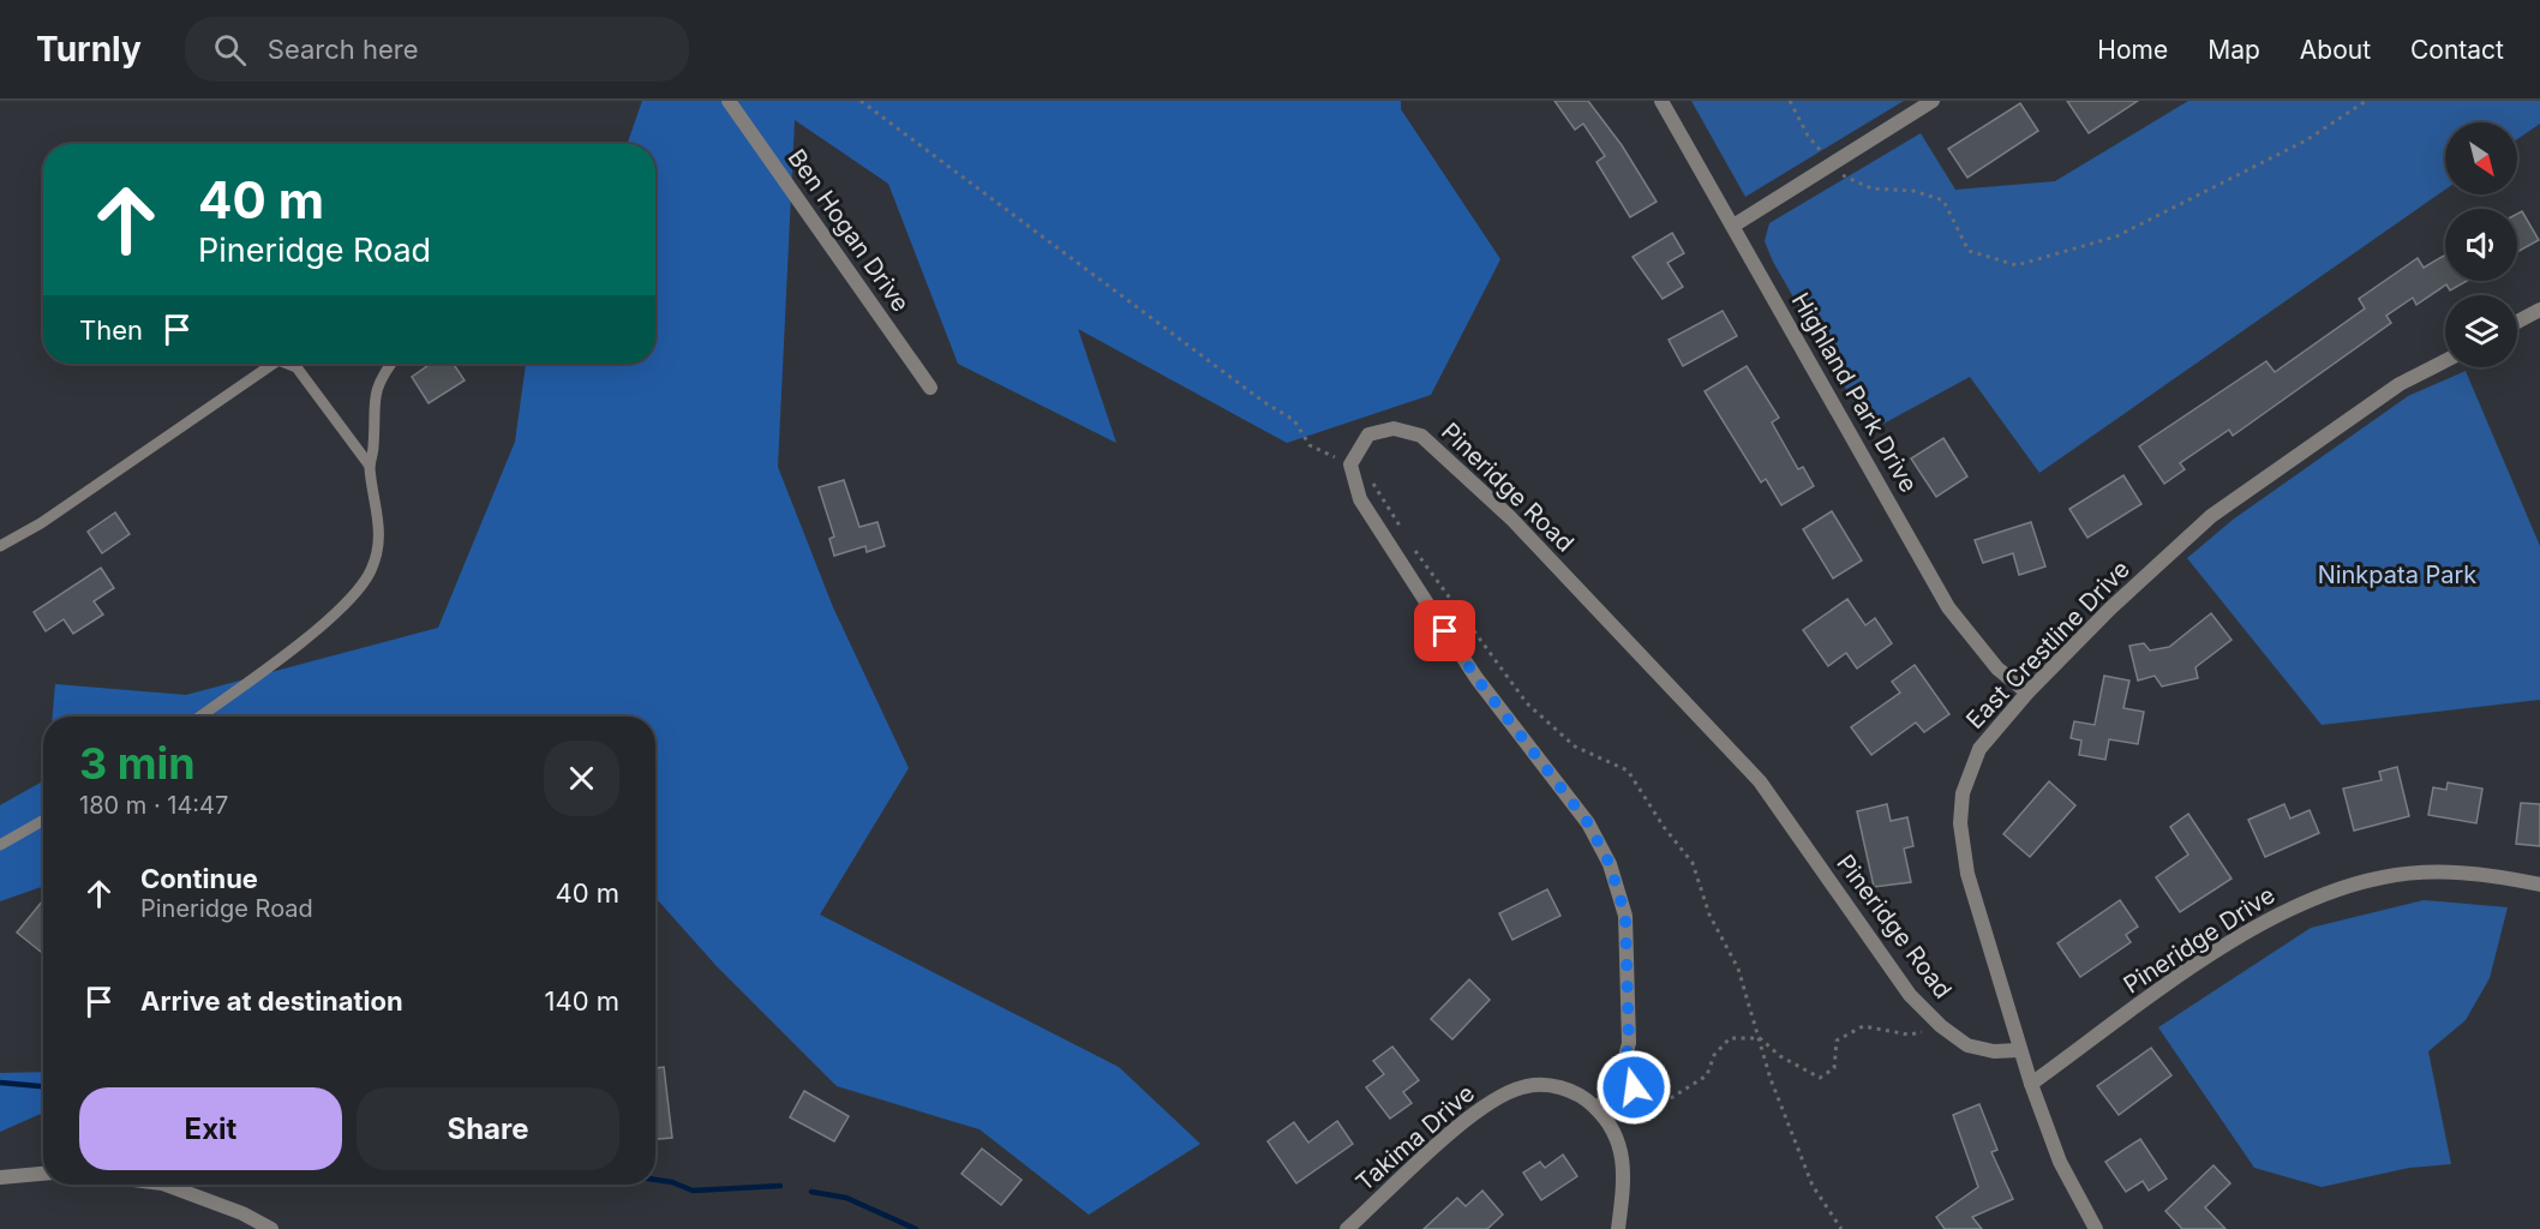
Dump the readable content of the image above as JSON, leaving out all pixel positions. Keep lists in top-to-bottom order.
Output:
{
  "streets": {
    "street": [
      "Ben Hogan Drive",
      "Highland Park Drive",
      "Pineridge Road",
      "East Crestline Drive",
      "Pineridge Drive",
      "Takima Drive"
    ]
  },
  "crossings": [
    ["Highland Park Drive", "East Crestline Drive"],
    ["Pineridge Road", "East Crestline Drive"],
    ["East Crestline Drive", "Pineridge Drive"]
  ],
  "parks": ["Ninkpata Park"],
  "north": "bottom right",
  "page": {
    "header": "Turnly",
    "search": "Search here",
    "nav": [
      "Home",
      "Map",
      "About",
      "Contact"
    ],
    "turn": ["40 m", "Pineridge Road"],
    "then": "Then",
    "heading": ["3 min", "180 m · 14:47"],
    "list": [
      {
        "name": "Continue",
        "note": "Pineridge Road",
        "value": "40 m"
      },
      {
        "name": "Arrive at destination",
        "value": "140 m"
      }
    ],
    "buttons": ["Exit", "Share"]
  }
}
